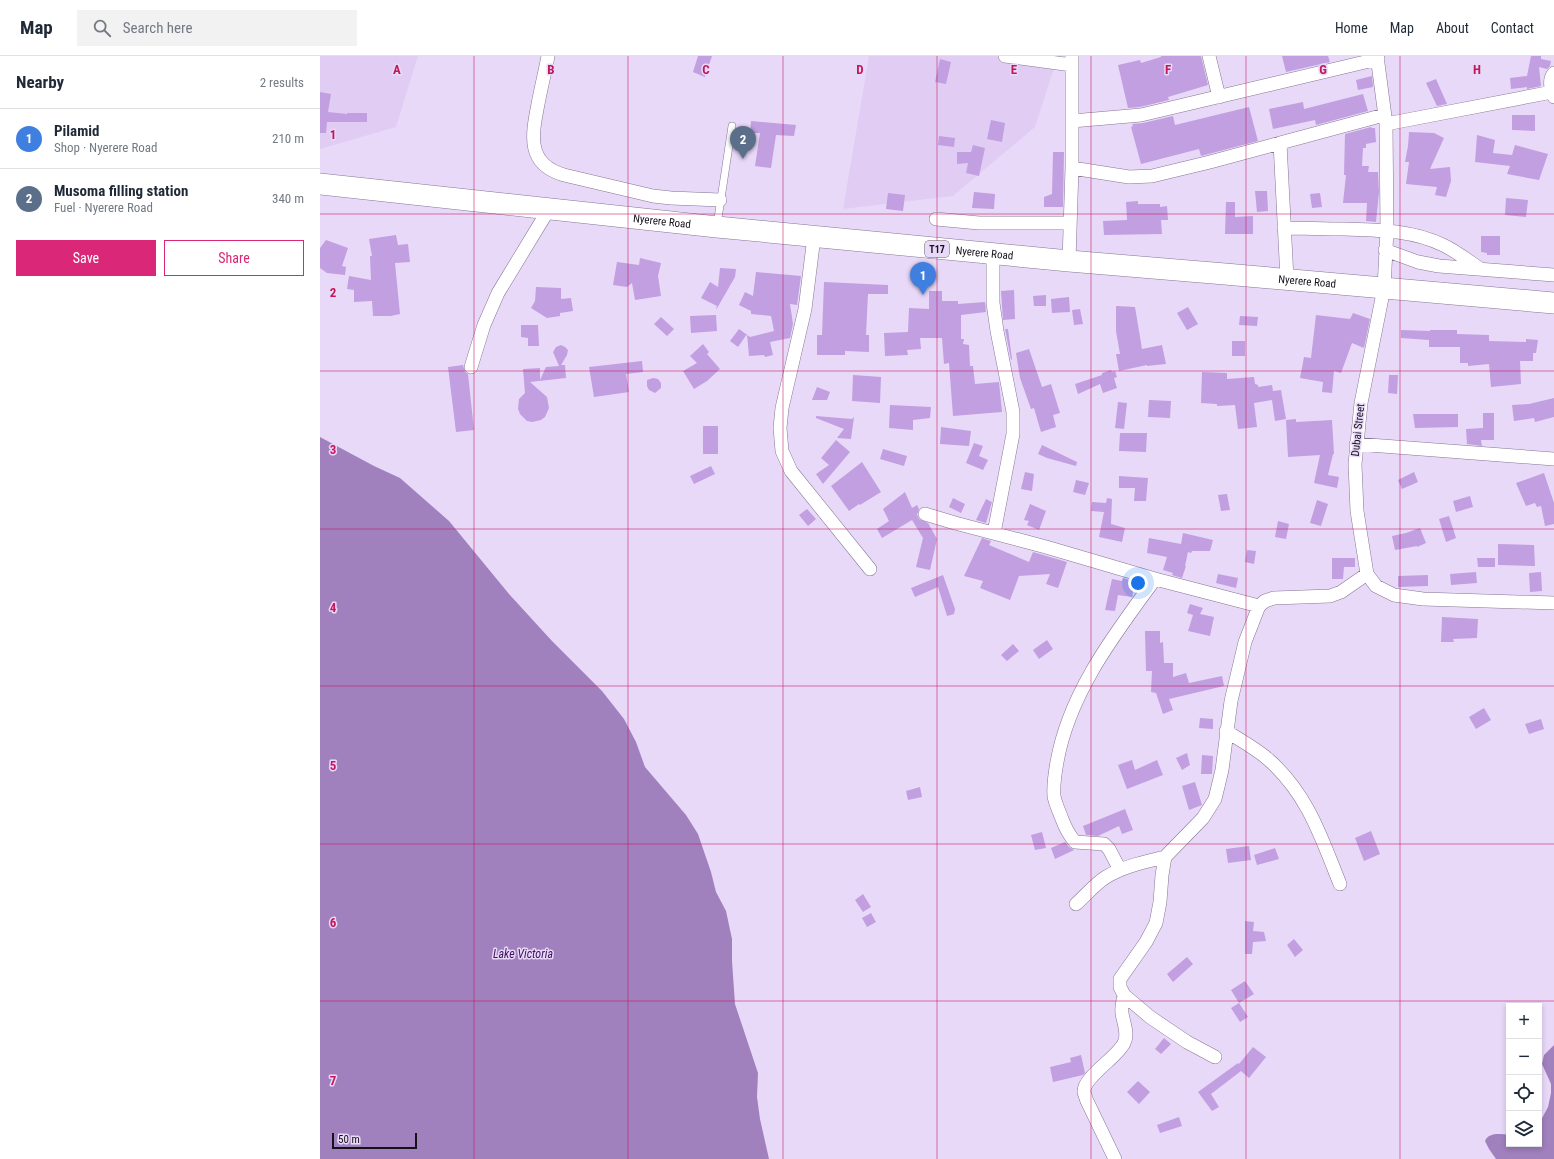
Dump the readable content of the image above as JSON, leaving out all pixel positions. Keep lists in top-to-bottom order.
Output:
{
  "streets": {
    "main road": ["Nyerere Road", "T17"],
    "street": ["Dubai Street"]
  },
  "crossings": [
    ["Nyerere Road", "Dubai Street"]
  ],
  "water": ["Lake Victoria"],
  "scale_bar": "50 m",
  "page": {
    "header": "Map",
    "search": "Search here",
    "nav": [
      "Home",
      "Map",
      "About",
      "Contact"
    ],
    "heading": ["Nearby", "2 results"],
    "list": [
      {
        "mark": "1",
        "name": "Pilamid",
        "note": "Shop · Nyerere Road",
        "value": "210 m"
      },
      {
        "mark": "2",
        "name": "Musoma filling station",
        "note": "Fuel · Nyerere Road",
        "value": "340 m"
      }
    ],
    "pins": ["2", "1"],
    "buttons": ["Save", "Share"],
    "map_buttons": ["+", "−"],
    "scale": "50 m"
  },
  "grid": {
    "columns": [
      "A",
      "B",
      "C",
      "D",
      "E",
      "F",
      "G",
      "H"
    ],
    "rows": [
      "1",
      "2",
      "3",
      "4",
      "5",
      "6",
      "7"
    ]
  }
}
